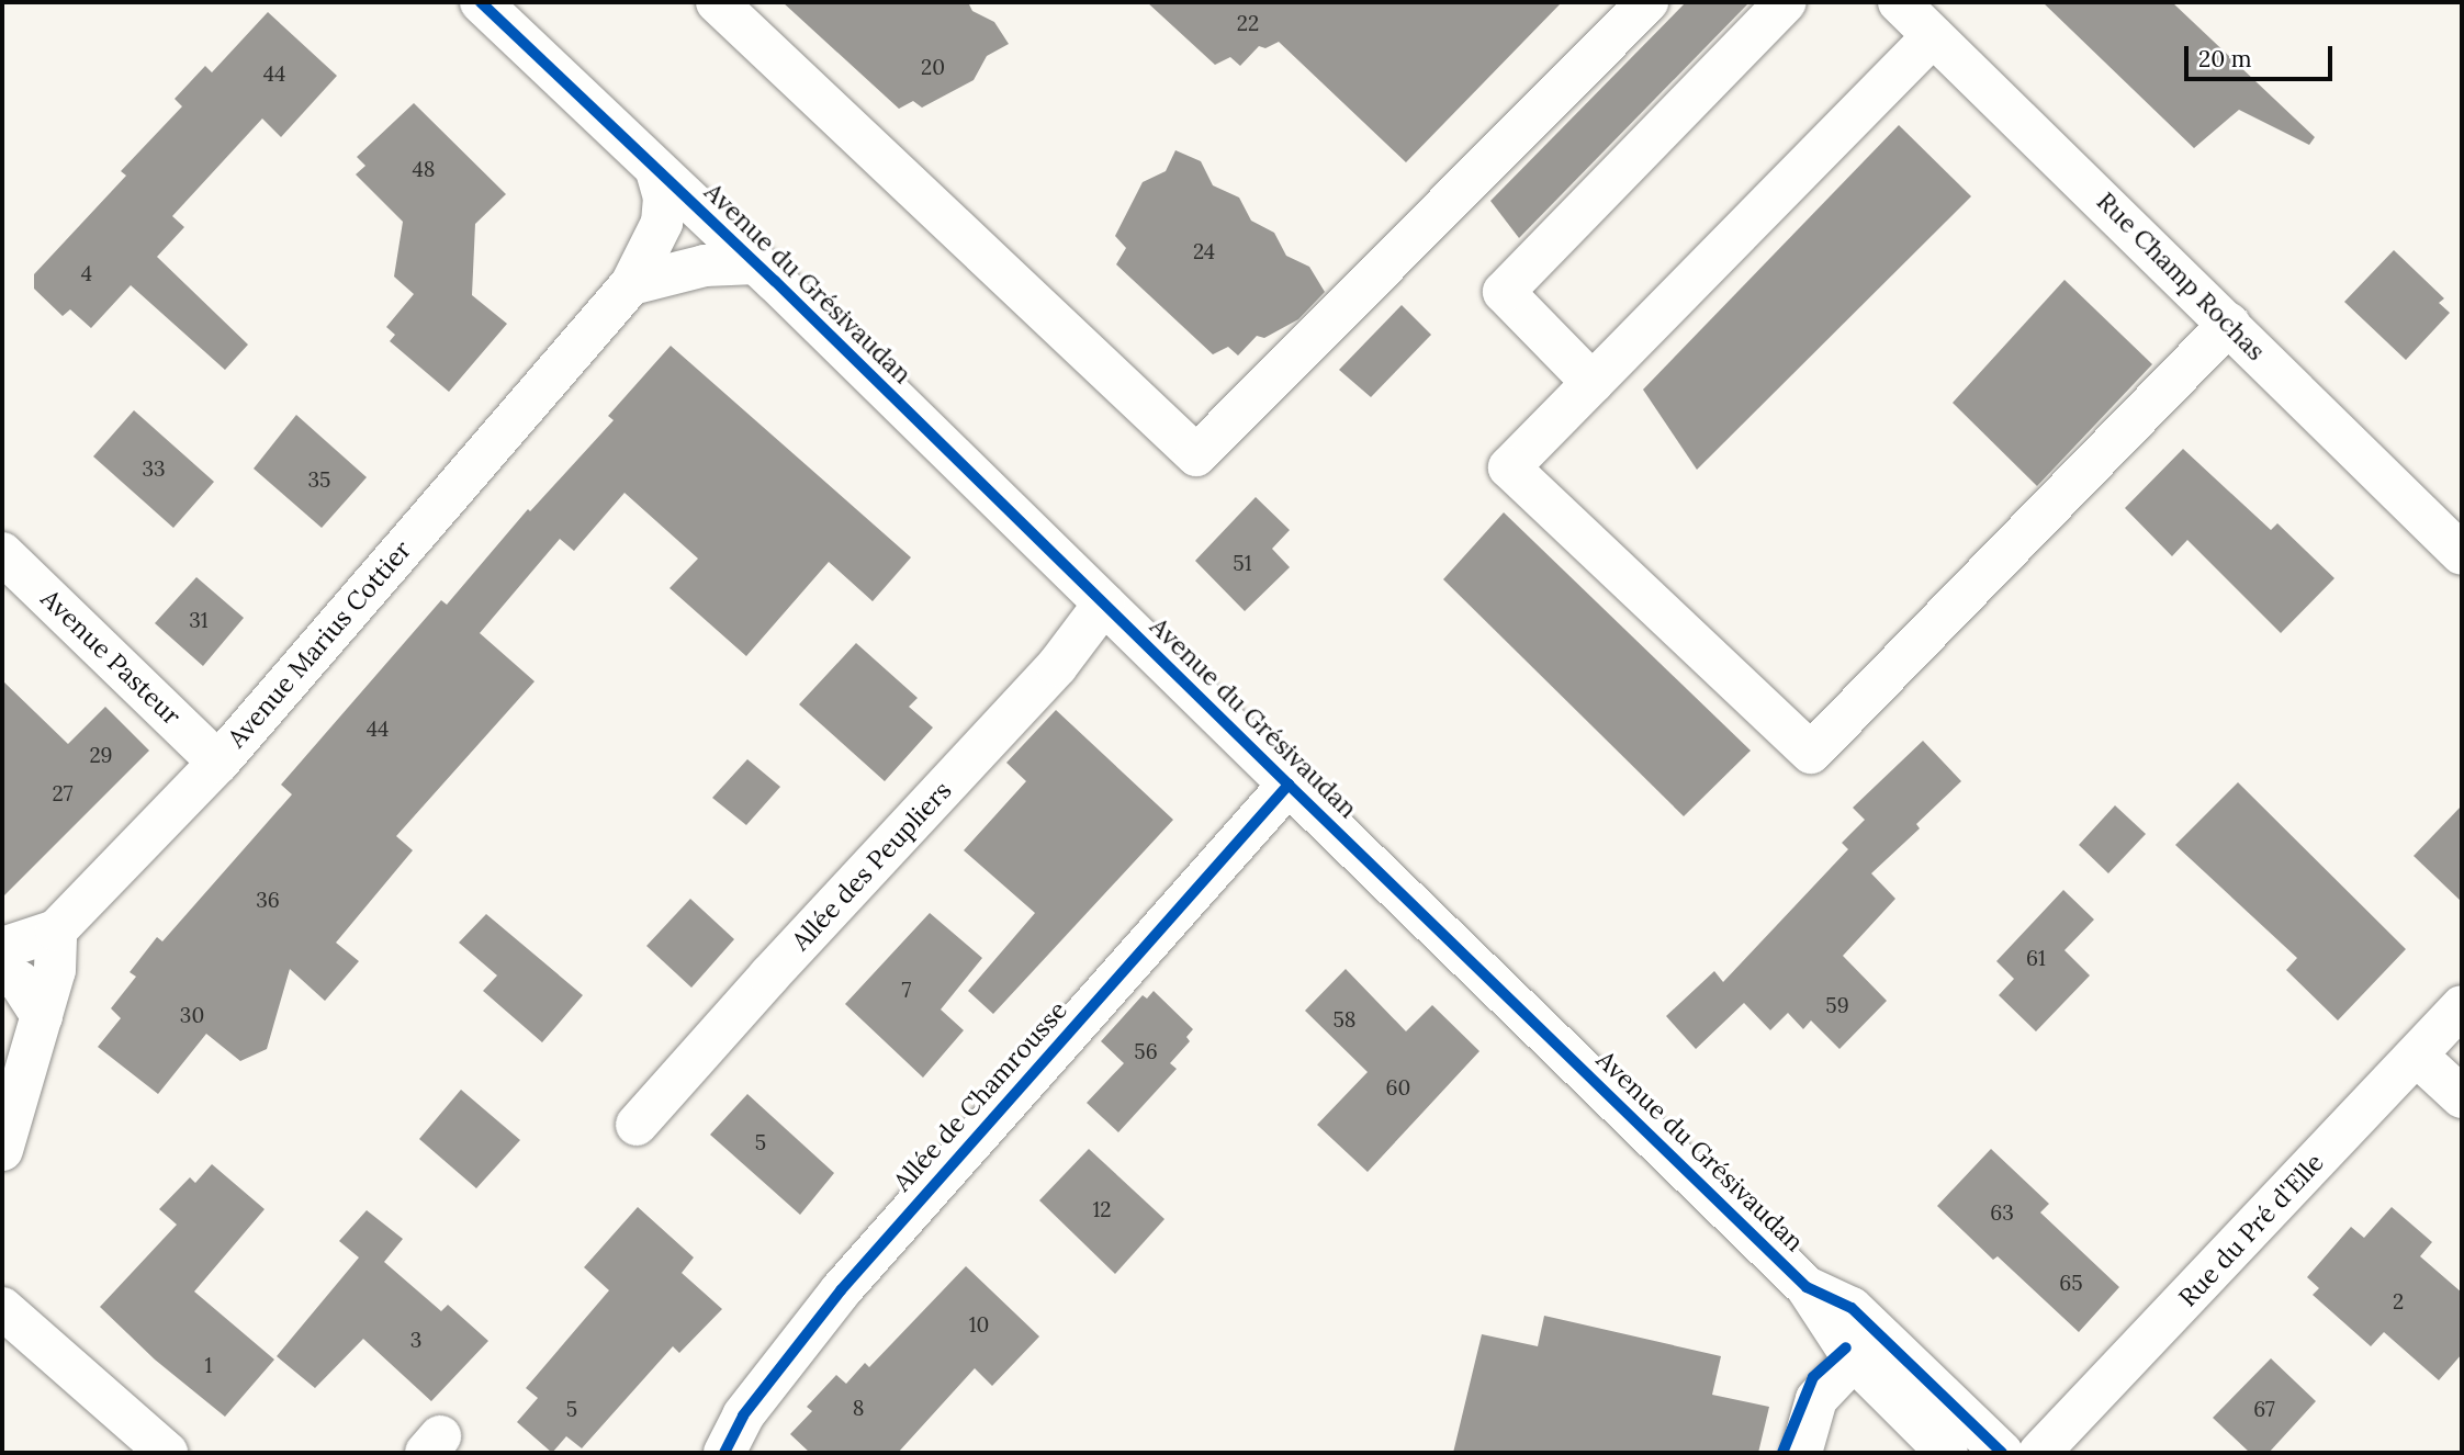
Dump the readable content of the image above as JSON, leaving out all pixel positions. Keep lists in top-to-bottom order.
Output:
{
  "streets": {
    "street": [
      "Rue Champ Rochas",
      "Avenue du Grésivaudan",
      "Avenue Marius Cottier",
      "Avenue Pasteur",
      "Allée des Peupliers",
      "Allée de Chamrousse",
      "Rue du Pré d'Elle"
    ]
  },
  "crossings": [
    ["Avenue du Grésivaudan", "Avenue Marius Cottier"],
    ["Avenue du Grésivaudan", "Allée des Peupliers"],
    ["Avenue du Grésivaudan", "Allée de Chamrousse"],
    ["Avenue Marius Cottier", "Avenue Pasteur"]
  ],
  "house_numbers": [
    "22",
    "20",
    "44",
    "48",
    "24",
    "4",
    "33",
    "35",
    "51",
    "31",
    "44",
    "29",
    "27",
    "36",
    "61",
    "7",
    "59",
    "30",
    "58",
    "56",
    "60",
    "5",
    "12",
    "63",
    "65",
    "2",
    "10",
    "3",
    "1",
    "8",
    "5",
    "67"
  ],
  "scale_bar": "20 m"
}
